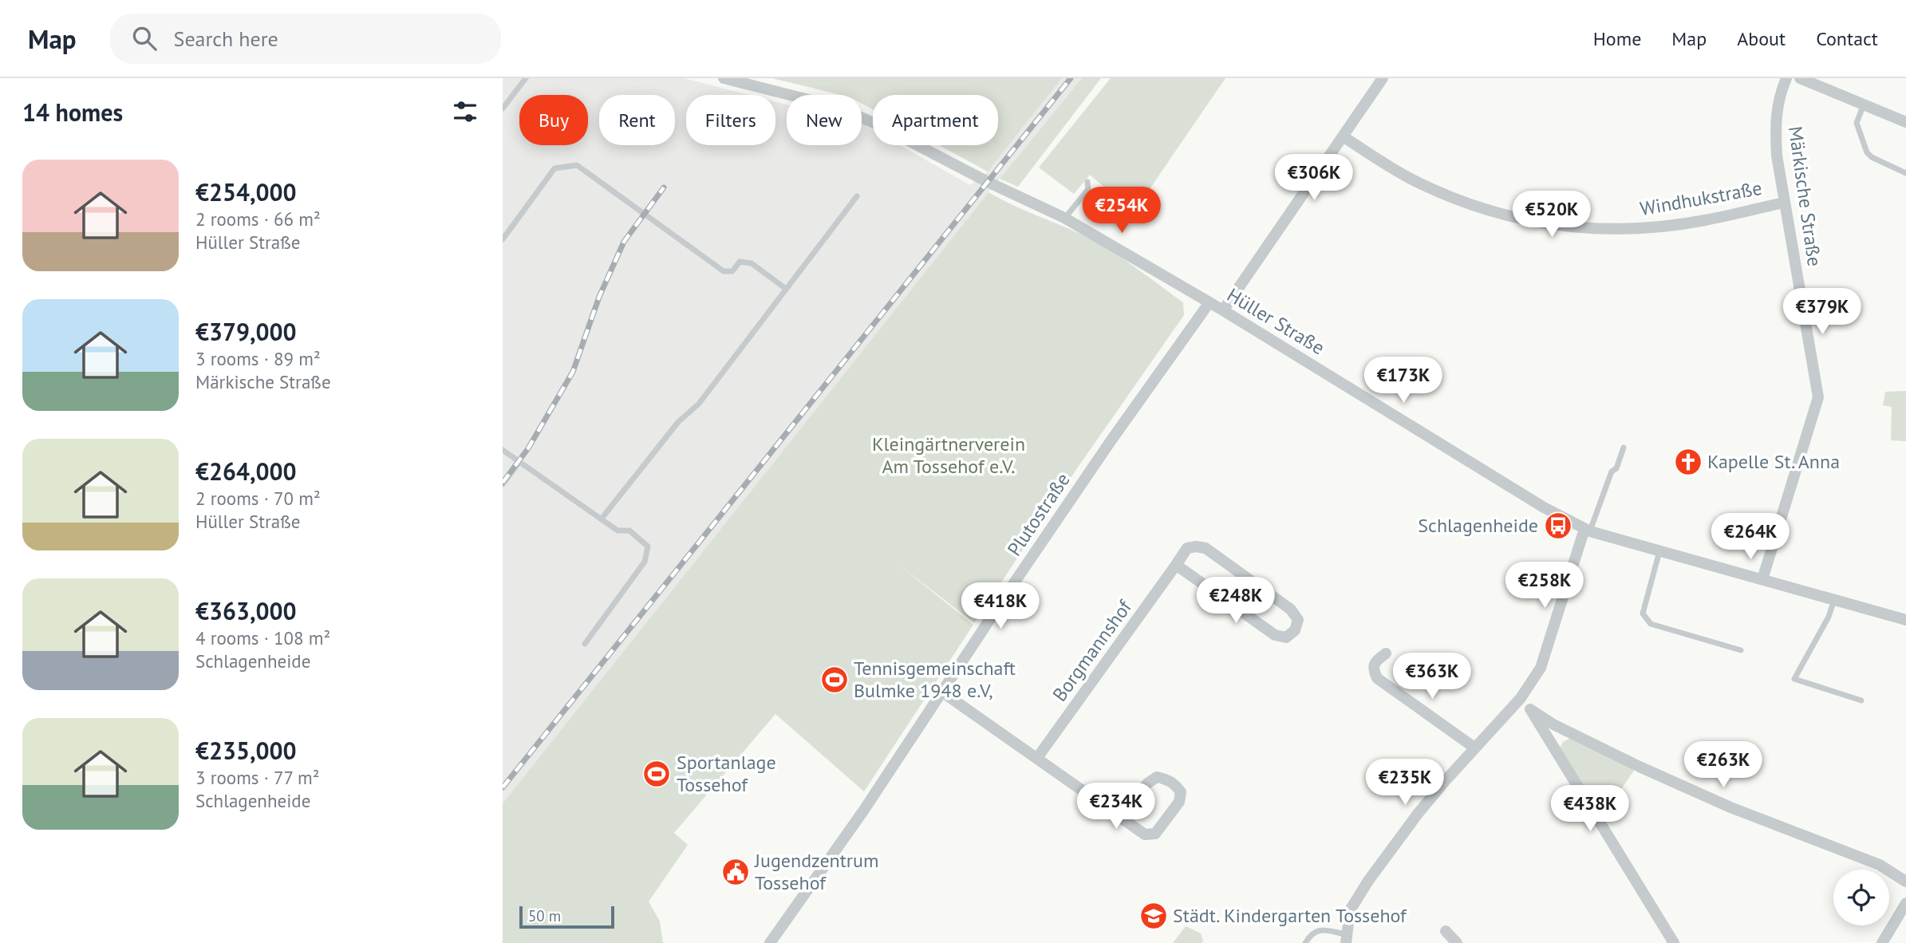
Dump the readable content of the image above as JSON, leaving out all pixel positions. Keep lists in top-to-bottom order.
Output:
{
  "streets": {
    "street": [
      "Märkische Straße",
      "Windhukstraße",
      "Hüller Straße",
      "Plutostraße",
      "Borgmannshof"
    ]
  },
  "crossings": [
    ["Märkische Straße", "Windhukstraße"],
    ["Märkische Straße", "Hüller Straße"],
    ["Hüller Straße", "Plutostraße"]
  ],
  "parks": ["Kleingärtnerverein Am Tossehof e.V."],
  "places": {
    "church": ["Kapelle St. Anna"],
    "bus stop": ["Schlagenheide"],
    "sports": ["Tennisgemeinschaft Bulmke 1948 e.V,", "Sportanlage Tossehof"],
    "public building": ["Jugendzentrum Tossehof"],
    "school or university": ["Städt. Kindergarten Tossehof"]
  },
  "scale_bar": "50 m",
  "page": {
    "header": "Map",
    "search": "Search here",
    "nav": [
      "Home",
      "Map",
      "About",
      "Contact"
    ],
    "heading": "14 homes",
    "chip": [
      "Buy",
      "Rent",
      "Filters",
      "New",
      "Apartment"
    ],
    "list": [
      {
        "name": "€254,000",
        "note": "2 rooms · 66 m² · Hüller Straße"
      },
      {
        "name": "€379,000",
        "note": "3 rooms · 89 m² · Märkische Straße"
      },
      {
        "name": "€264,000",
        "note": "2 rooms · 70 m² · Hüller Straße"
      },
      {
        "name": "€363,000",
        "note": "4 rooms · 108 m² · Schlagenheide"
      },
      {
        "name": "€235,000",
        "note": "3 rooms · 77 m² · Schlagenheide"
      }
    ],
    "price": [
      "€306K",
      "€254K",
      "€520K",
      "€379K",
      "€173K",
      "€264K",
      "€258K",
      "€248K",
      "€418K",
      "€363K",
      "€263K",
      "€235K",
      "€234K",
      "€438K"
    ],
    "scale": "50 m"
  }
}
